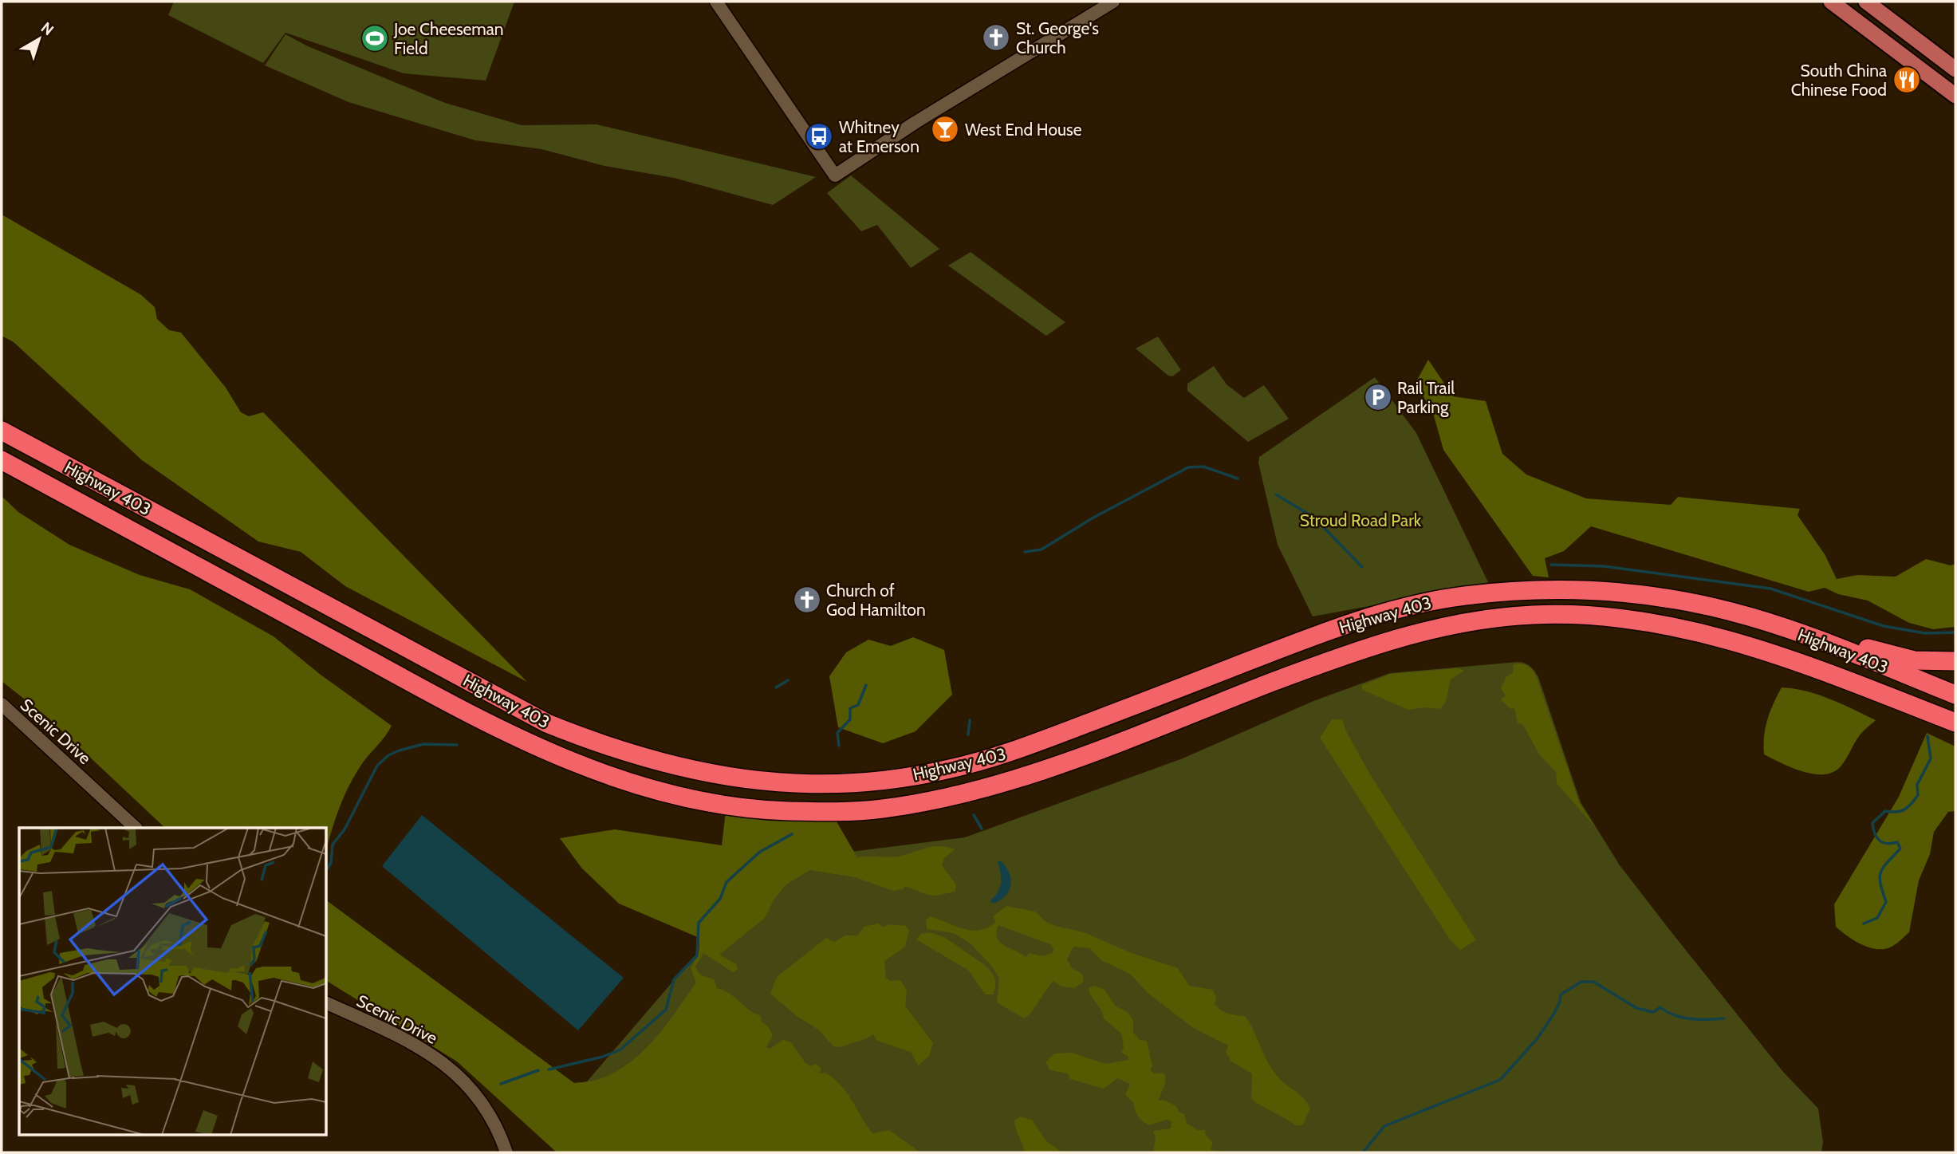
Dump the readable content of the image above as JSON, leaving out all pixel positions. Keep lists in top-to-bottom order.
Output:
{
  "streets": {
    "highway": ["Highway 403"],
    "street": ["Scenic Drive"]
  },
  "parks": ["Stroud Road Park"],
  "places": {
    "church": ["St. George's Church", "Church of God Hamilton"],
    "sports": ["Joe Cheeseman Field"],
    "restaurant": ["South China Chinese Food"],
    "bar": ["West End House"],
    "bus stop": ["Whitney at Emerson"],
    "parking": ["Rail Trail Parking"]
  },
  "north": "top right"
}
